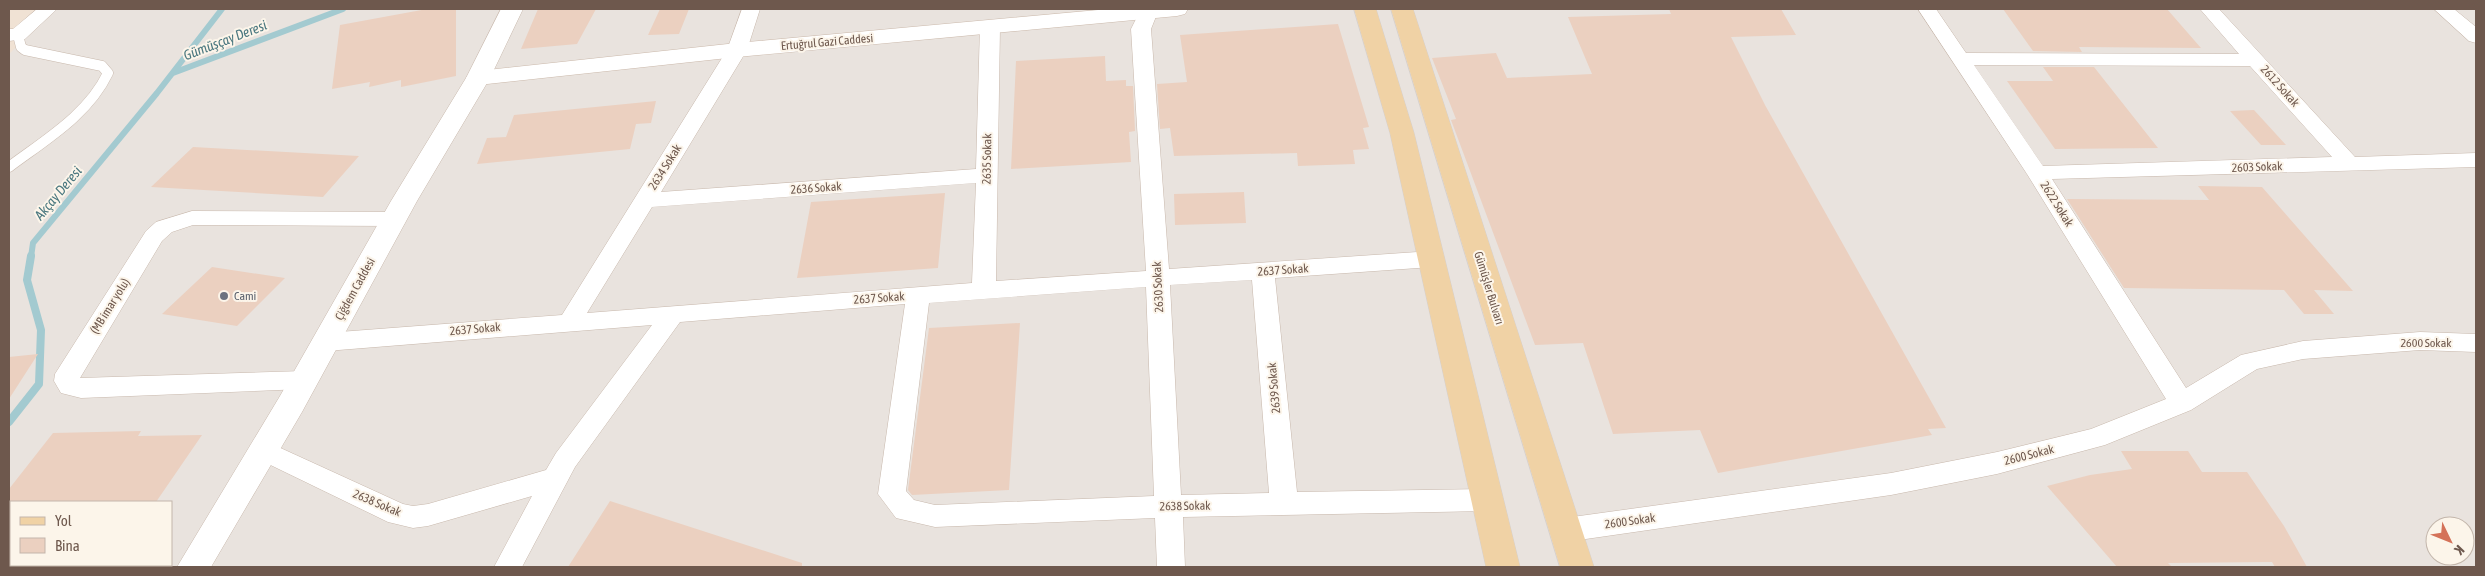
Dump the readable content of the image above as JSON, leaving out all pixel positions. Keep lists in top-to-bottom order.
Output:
{
  "streets": {
    "main road": ["Gümüşler Bulvarı"],
    "street": [
      "Ertuğrul Gazi Caddesi",
      "2612 Sokak",
      "2635 Sokak",
      "2634 Sokak",
      "2603 Sokak",
      "2636 Sokak",
      "2622 Sokak",
      "2637 Sokak",
      "2630 Sokak",
      "Çiğdem Caddesi",
      "(MB imar yolu)",
      "2600 Sokak",
      "2639 Sokak",
      "2638 Sokak"
    ]
  },
  "crossings": [
    ["Ertuğrul Gazi Caddesi", "2635 Sokak"],
    ["Ertuğrul Gazi Caddesi", "2634 Sokak"],
    ["Ertuğrul Gazi Caddesi", "2630 Sokak"],
    ["Ertuğrul Gazi Caddesi", "Çiğdem Caddesi"],
    ["2612 Sokak", "2603 Sokak"],
    ["2635 Sokak", "2636 Sokak"],
    ["2635 Sokak", "2637 Sokak"],
    ["2634 Sokak", "2636 Sokak"],
    ["2634 Sokak", "2637 Sokak"],
    ["2603 Sokak", "2622 Sokak"],
    ["2622 Sokak", "2600 Sokak"],
    ["2637 Sokak", "2630 Sokak"],
    ["2637 Sokak", "Çiğdem Caddesi"],
    ["2637 Sokak", "2639 Sokak"],
    ["2637 Sokak", "2638 Sokak"],
    ["2630 Sokak", "2638 Sokak"],
    ["Gümüşler Bulvarı", "2600 Sokak"],
    ["Çiğdem Caddesi", "(MB imar yolu)"],
    ["Çiğdem Caddesi", "2638 Sokak"],
    ["2639 Sokak", "2638 Sokak"]
  ],
  "water": ["Gümüşçay Deresi", "Akçay Deresi"],
  "places": ["Cami"],
  "legend": ["Yol", "Bina"],
  "north": "bottom right"
}
